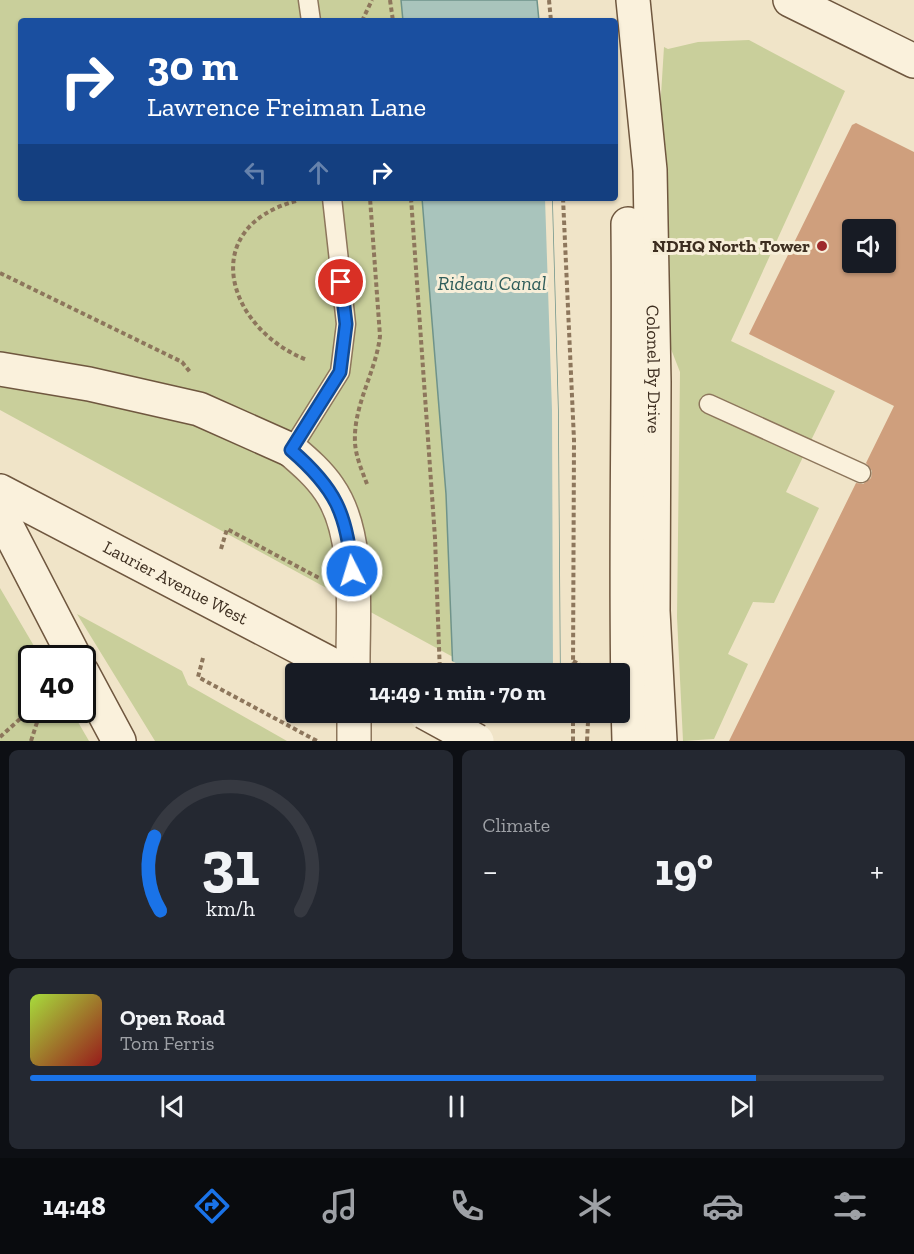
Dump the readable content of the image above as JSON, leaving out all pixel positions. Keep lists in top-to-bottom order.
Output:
{
  "streets": {
    "main road": ["Colonel By Drive", "Laurier Avenue West"]
  },
  "water": ["Rideau Canal"],
  "places": ["NDHQ North Tower"],
  "page": {
    "turn": ["30 m", "Lawrence Freiman Lane"],
    "limit": "40",
    "trip": "14:49 · 1 min · 70 m",
    "tile": "Climate",
    "heat": ["−", "19°", "+"],
    "song": ["Open Road", "Tom Ferris"],
    "tabs": "14:48",
    "gauge": ["31", "km/h"]
  }
}
